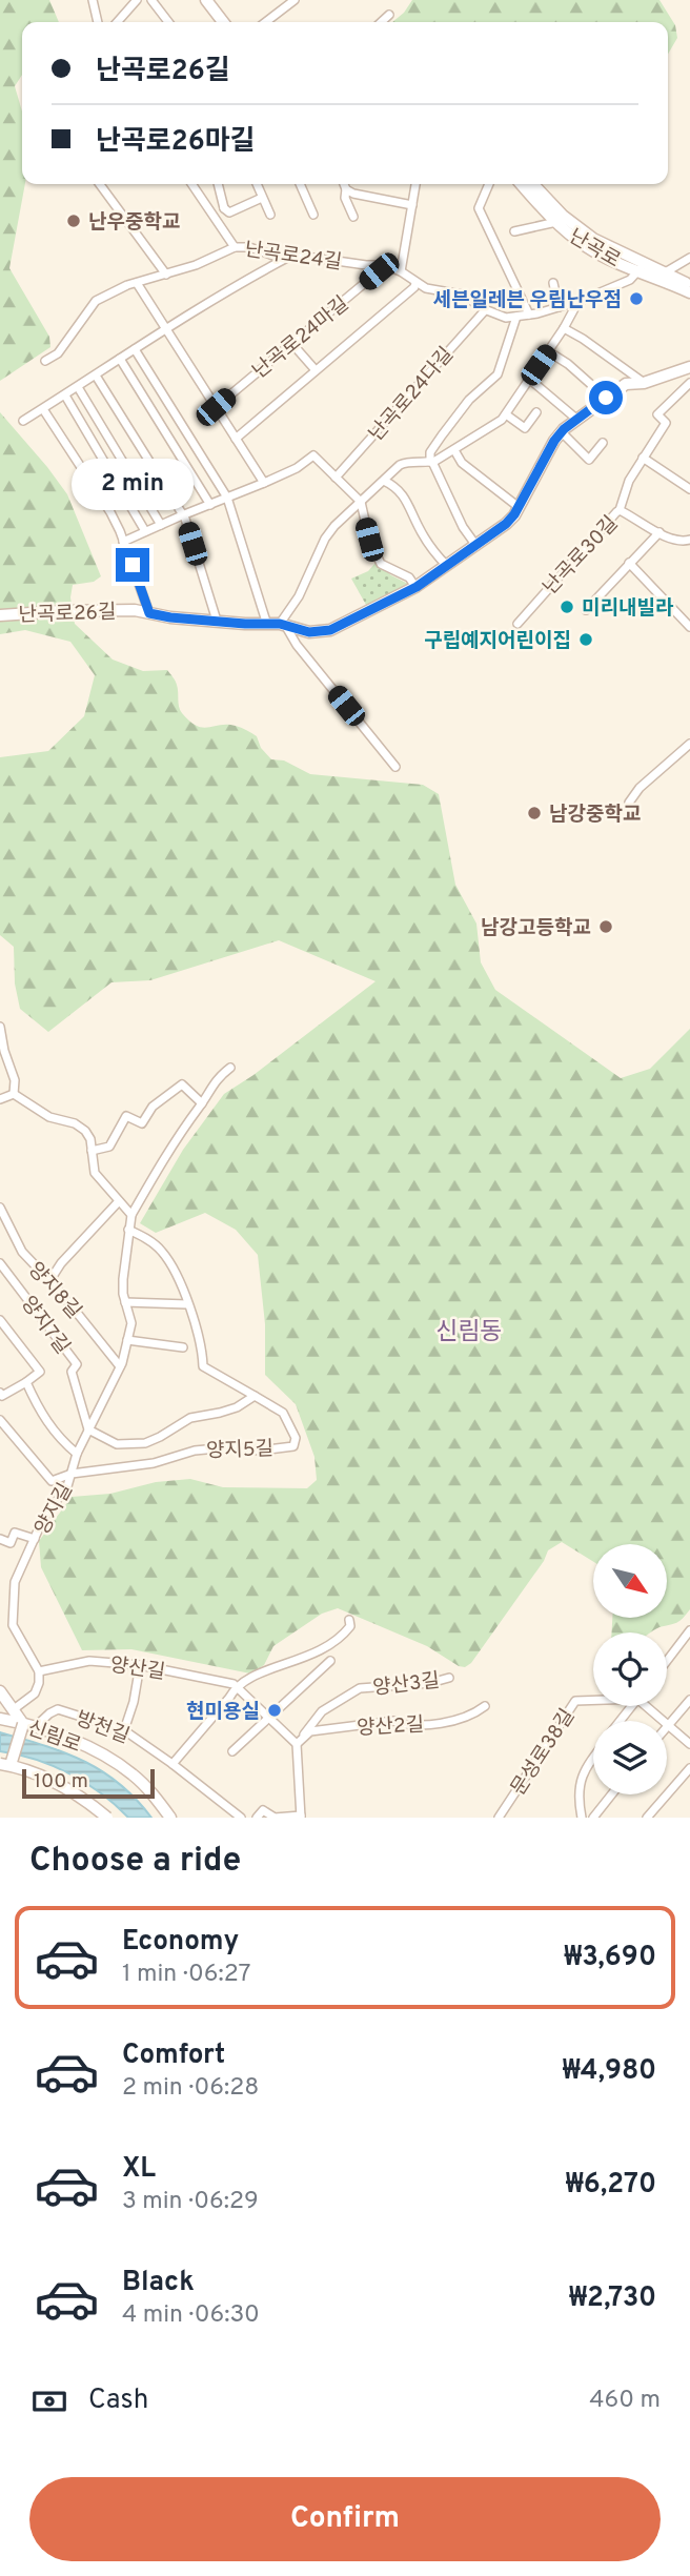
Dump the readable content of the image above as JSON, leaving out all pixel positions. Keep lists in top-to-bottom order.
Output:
{
  "streets": {
    "street": [
      "난곡로",
      "난곡로24길",
      "난곡로24마길",
      "난곡로24다길",
      "난곡로30길",
      "난곡로26길",
      "양지8길",
      "양지7길",
      "양지5길",
      "양지길",
      "양산길",
      "양산3길",
      "양산2길",
      "방천길",
      "신림로",
      "문성로38길"
    ]
  },
  "crossings": [
    ["난곡로", "난곡로24길"],
    ["난곡로24길", "난곡로24마길"],
    ["난곡로24길", "난곡로24다길"],
    ["양지8길", "양지길"],
    ["양지7길", "양지5길"],
    ["양지7길", "양지길"],
    ["양지5길", "양지길"],
    ["양지길", "양산길"],
    ["양산3길", "양산2길"],
    ["방천길", "신림로"]
  ],
  "districts": ["신림동"],
  "places": [
    "난우중학교",
    "세븐일레븐 우림난우점",
    "미리내빌라",
    "구립예지어린이집",
    "남강중학교",
    "남강고등학교",
    "현미용실"
  ],
  "scale_bar": "100 m",
  "north": "bottom right",
  "page": {
    "banner": ["난곡로26길", "난곡로26마길"],
    "bubble": "2 min",
    "scale": "100 m",
    "heading": "Choose a ride",
    "list": [
      {
        "name": "Economy",
        "note": "1 min · 06:27",
        "value": "₩3,690"
      },
      {
        "name": "Comfort",
        "note": "2 min · 06:28",
        "value": "₩4,980"
      },
      {
        "name": "XL",
        "note": "3 min · 06:29",
        "value": "₩6,270"
      },
      {
        "name": "Black",
        "note": "4 min · 06:30",
        "value": "₩2,730"
      }
    ],
    "pay": ["Cash", "460 m"],
    "buttons": "Confirm"
  }
}
